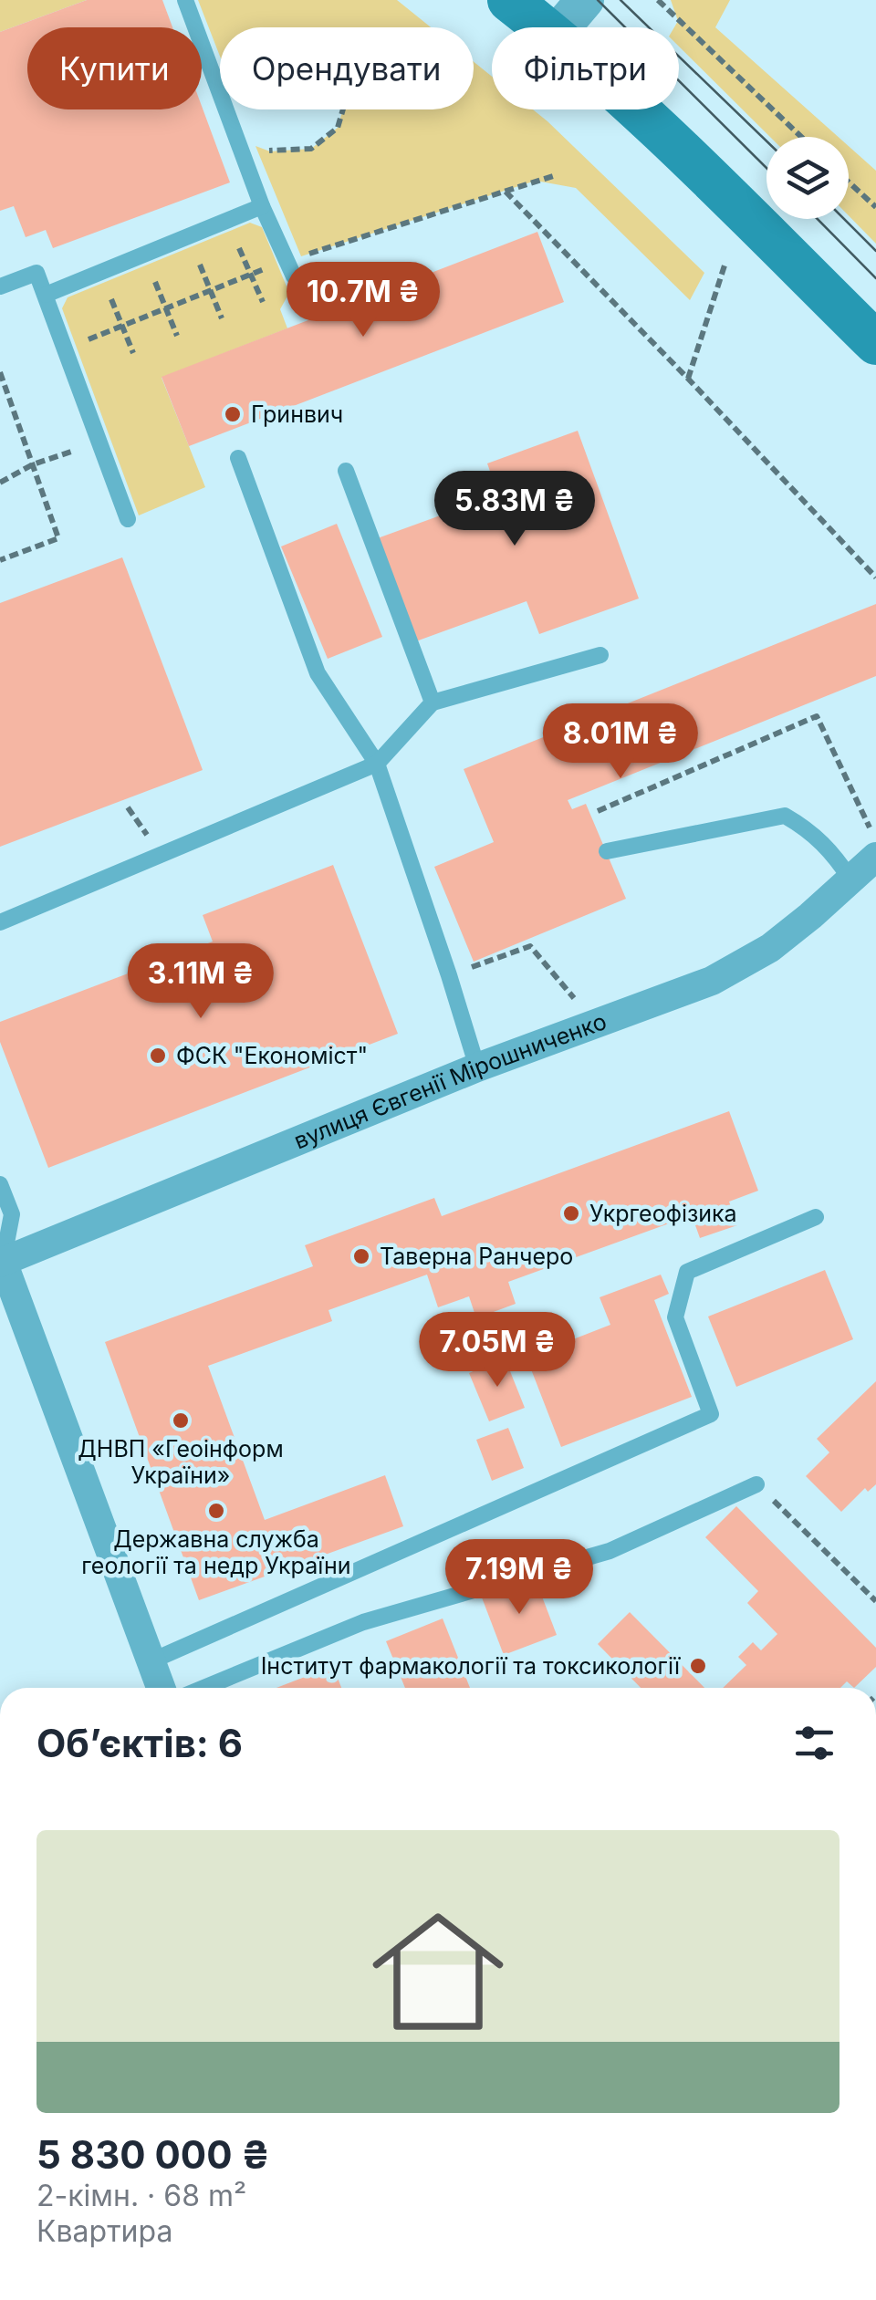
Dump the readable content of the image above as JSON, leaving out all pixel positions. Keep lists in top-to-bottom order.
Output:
{
  "streets": {
    "street": ["вулиця Євгенії Мірошниченко"]
  },
  "places": [
    "Гринвич",
    "ФСК \"Економіст\"",
    "Укргеофізика",
    "Таверна Ранчеро",
    "ДНВП «Геоінформ України»",
    "Державна служба геології та недр України",
    "Інститут фармакології та токсикології"
  ],
  "page": {
    "chip": ["Купити", "Орендувати", "Фільтри"],
    "price": [
      "10.7M ₴",
      "5.83M ₴",
      "8.01M ₴",
      "3.11M ₴",
      "7.05M ₴",
      "7.19M ₴"
    ],
    "heading": "Об’єктів: 6",
    "list": [
      {
        "name": "5 830 000 ₴",
        "note": "2-кімн. · 68 m² · Квартира"
      }
    ]
  }
}
